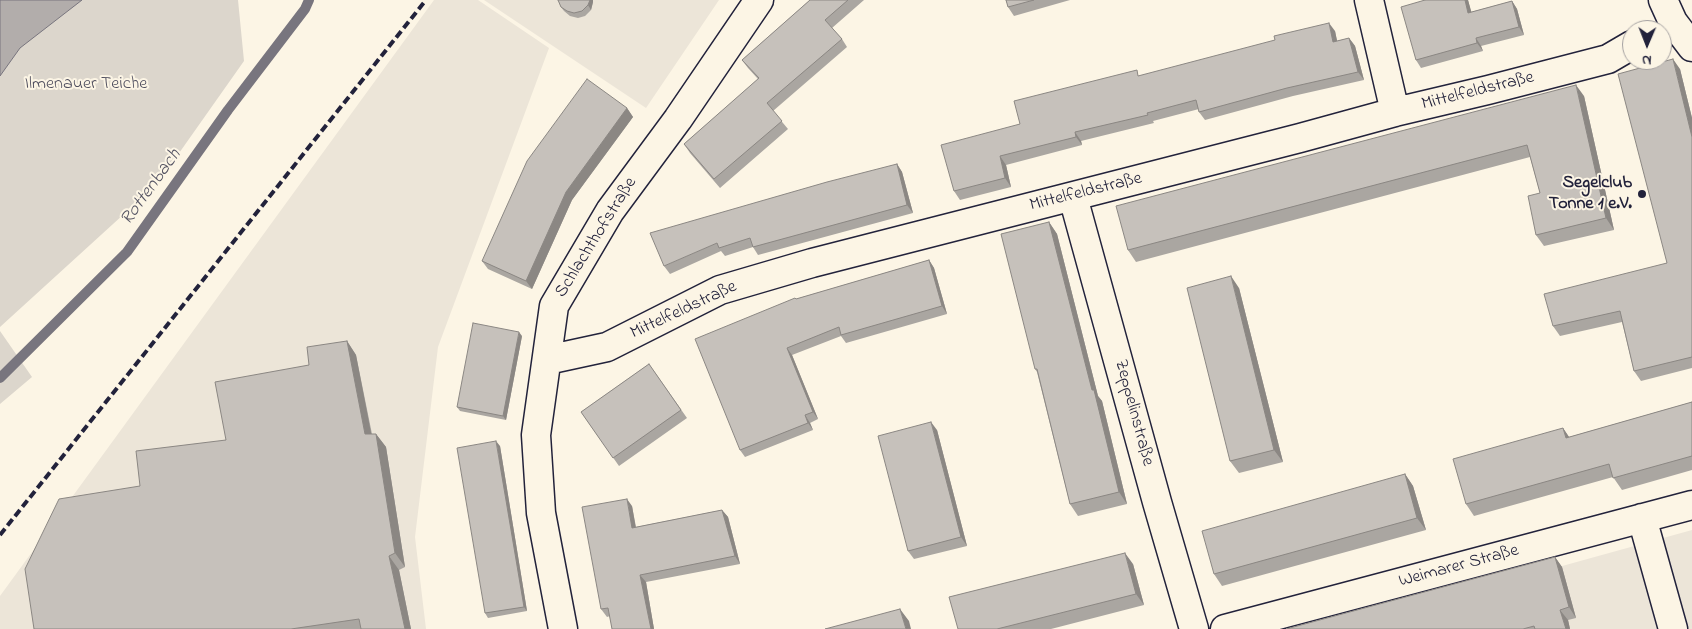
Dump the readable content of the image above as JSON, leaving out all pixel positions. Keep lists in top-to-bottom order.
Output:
{
  "streets": {
    "street": [
      "Mittelfeldstraße",
      "Schlachthofstraße",
      "Zeppelinstraße",
      "Weimarer Straße"
    ]
  },
  "crossings": [
    ["Mittelfeldstraße", "Schlachthofstraße"],
    ["Mittelfeldstraße", "Zeppelinstraße"]
  ],
  "water": ["Rottenbach"],
  "parks": ["Ilmenauer Teiche"],
  "places": ["Segelclub Tonne 1 e.V."],
  "north": "bottom"
}
